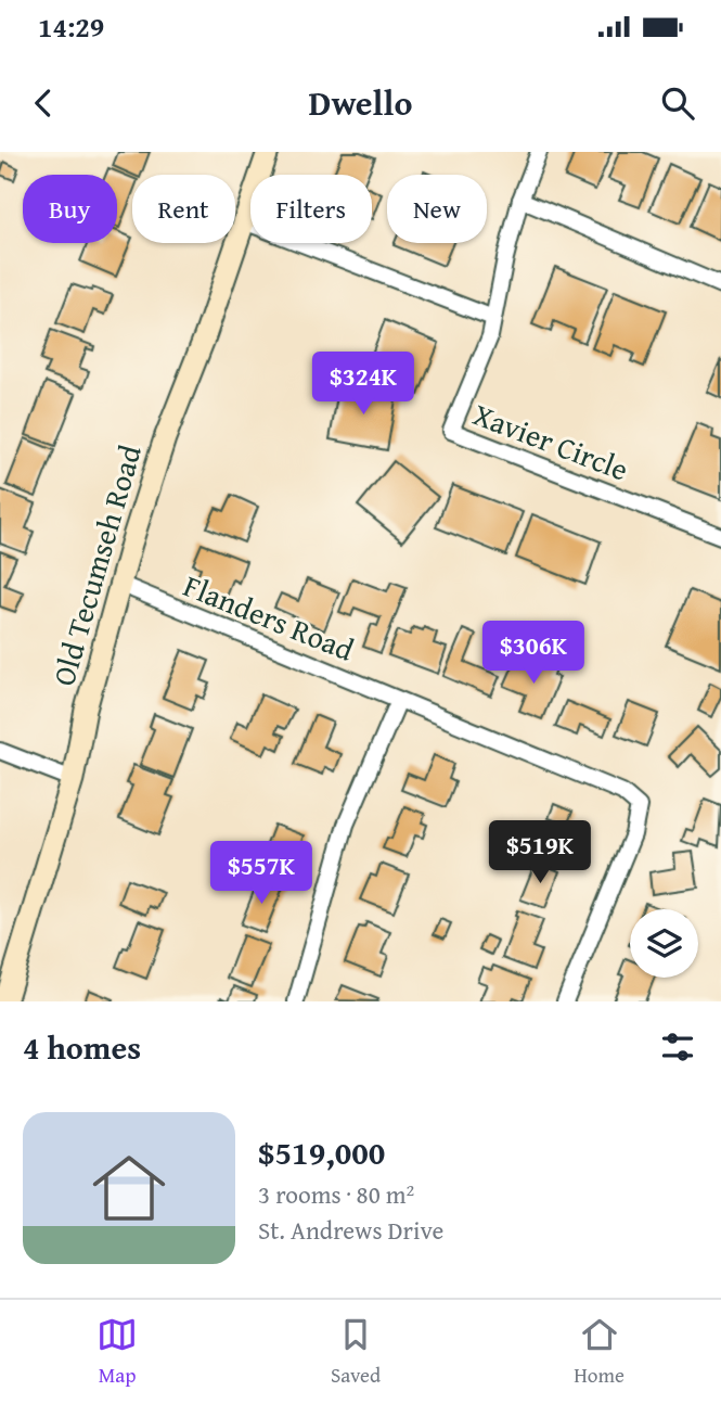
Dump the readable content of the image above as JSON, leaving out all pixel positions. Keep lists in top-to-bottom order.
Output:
{
  "streets": {
    "main road": ["Old Tecumseh Road"],
    "street": ["Xavier Circle", "Flanders Road"]
  },
  "crossings": [
    ["Old Tecumseh Road", "Flanders Road"]
  ],
  "page": {
    "status": "14:29",
    "header": "Dwello",
    "chip": [
      "Buy",
      "Rent",
      "Filters",
      "New"
    ],
    "price": [
      "$324K",
      "$306K",
      "$519K",
      "$557K"
    ],
    "heading": "4 homes",
    "list": [
      {
        "name": "$519,000",
        "note": "3 rooms · 80 m² · St. Andrews Drive"
      }
    ],
    "tabs": ["Map", "Saved", "Home"]
  }
}
